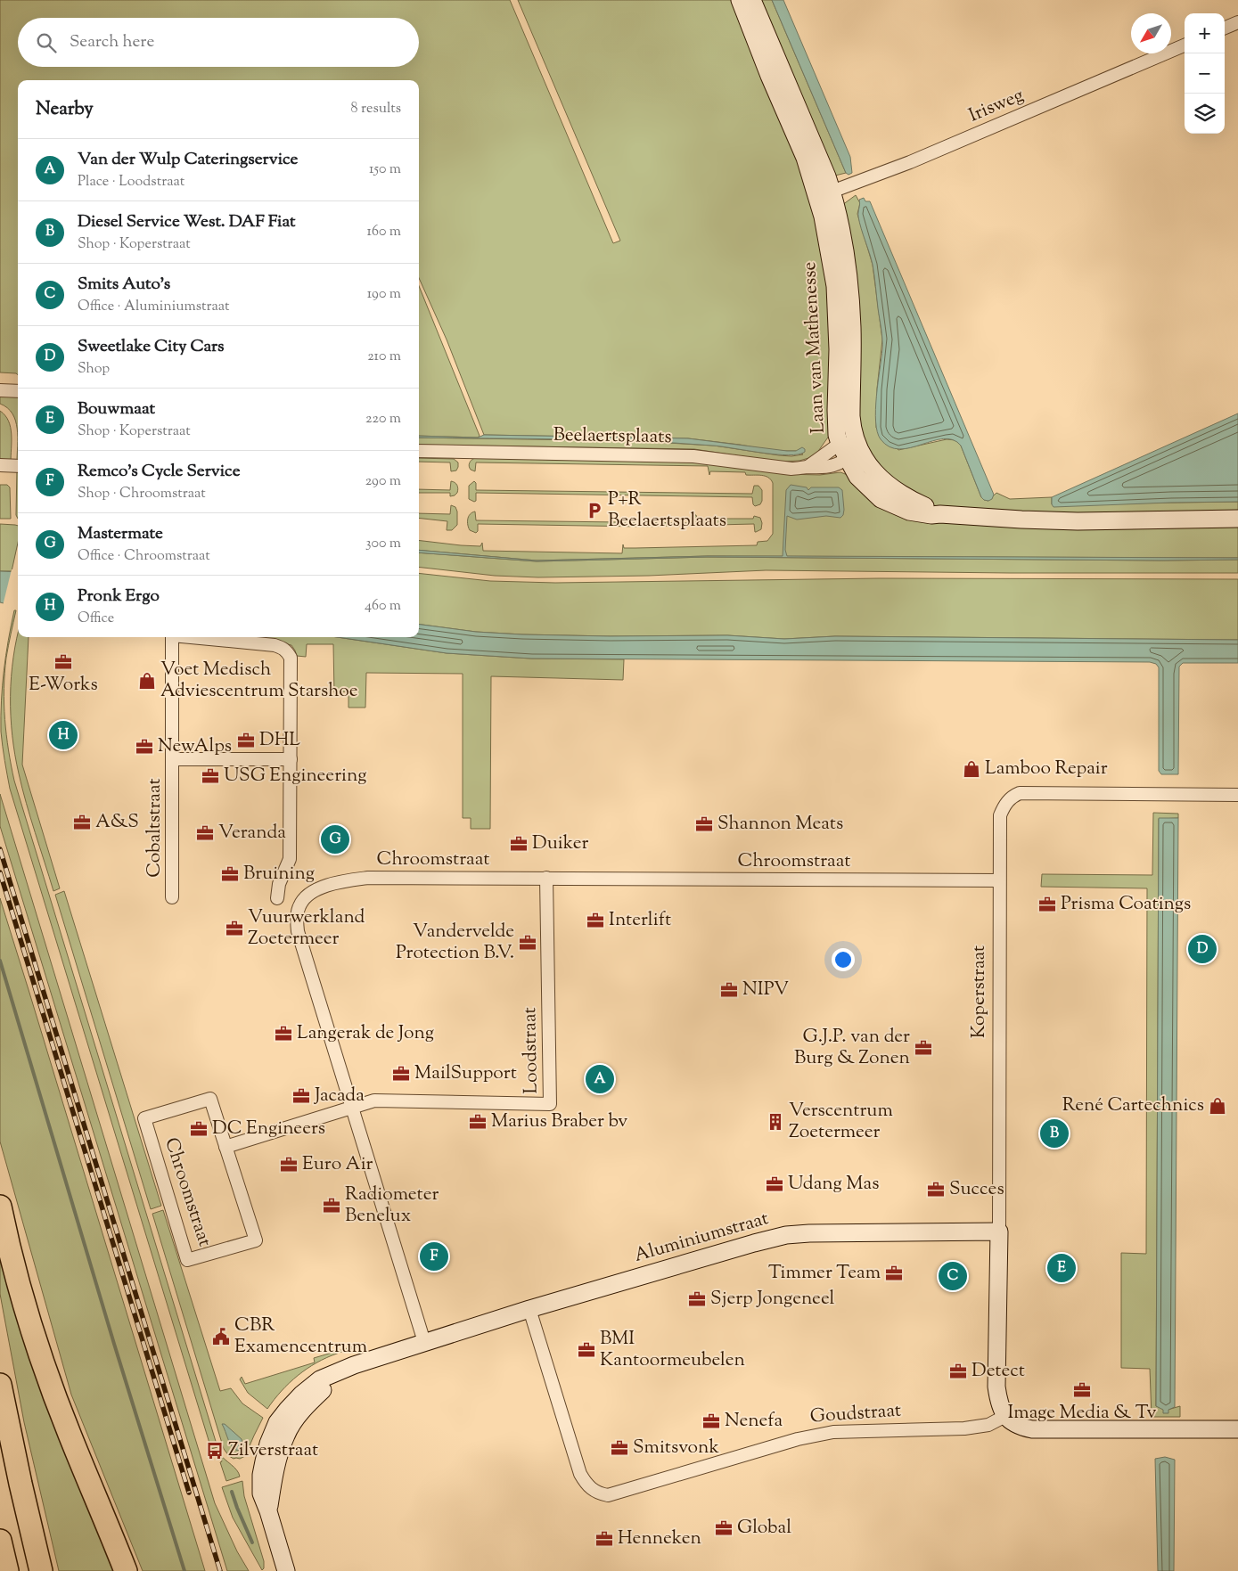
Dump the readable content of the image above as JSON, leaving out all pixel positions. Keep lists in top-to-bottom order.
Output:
{
  "streets": {
    "street": [
      "Irisweg",
      "Laan van Mathenesse",
      "Beelaertsplaats",
      "Cobaltstraat",
      "Chroomstraat",
      "Koperstraat",
      "Loodstraat",
      "Aluminiumstraat",
      "Goudstraat"
    ]
  },
  "crossings": [
    ["Irisweg", "Laan van Mathenesse"],
    ["Laan van Mathenesse", "Beelaertsplaats"],
    ["Chroomstraat", "Koperstraat"],
    ["Chroomstraat", "Loodstraat"],
    ["Chroomstraat", "Aluminiumstraat"],
    ["Koperstraat", "Aluminiumstraat"],
    ["Koperstraat", "Goudstraat"],
    ["Aluminiumstraat", "Goudstraat"]
  ],
  "places": {
    "parking": ["P+R Beelaertsplaats"],
    "office": [
      "E-Works",
      "DHL",
      "NewAlps",
      "USG Engineering",
      "A&S",
      "Shannon Meats",
      "Veranda",
      "Duiker",
      "Bruining",
      "Prisma Coatings",
      "Interlift",
      "Vuurwerkland Zoetermeer",
      "Vandervelde Protection B.V.",
      "NIPV",
      "Langerak de Jong",
      "G.J.P. van der Burg & Zonen",
      "MailSupport",
      "Jacada",
      "Marius Braber bv",
      "DC Engineers",
      "Euro Air",
      "Udang Mas",
      "Succes",
      "Radiometer Benelux",
      "Timmer Team",
      "Sjerp Jongeneel",
      "BMI Kantoormeubelen",
      "Detect",
      "Image Media & Tv",
      "Nenefa",
      "Smitsvonk",
      "Global",
      "Henneken"
    ],
    "shop": ["Voet Medisch Adviescentrum Starshoe", "Lamboo Repair", "René Cartechnics"],
    "building": ["Verscentrum Zoetermeer"],
    "public building": ["CBR Examencentrum"],
    "bus stop": ["Zilverstraat"]
  },
  "north": "bottom left",
  "page": {
    "map_buttons": ["+", "−"],
    "search": "Search here",
    "heading": ["Nearby", "8 results"],
    "list": [
      {
        "mark": "A",
        "name": "Van der Wulp Cateringservice",
        "note": "Place · Loodstraat",
        "value": "150 m"
      },
      {
        "mark": "B",
        "name": "Diesel Service West. DAF Fiat",
        "note": "Shop · Koperstraat",
        "value": "160 m"
      },
      {
        "mark": "C",
        "name": "Smits Auto's",
        "note": "Office · Aluminiumstraat",
        "value": "190 m"
      },
      {
        "mark": "D",
        "name": "Sweetlake City Cars",
        "note": "Shop",
        "value": "210 m"
      },
      {
        "mark": "E",
        "name": "Bouwmaat",
        "note": "Shop · Koperstraat",
        "value": "220 m"
      },
      {
        "mark": "F",
        "name": "Remco's Cycle Service",
        "note": "Shop · Chroomstraat",
        "value": "290 m"
      },
      {
        "mark": "G",
        "name": "Mastermate",
        "note": "Office · Chroomstraat",
        "value": "300 m"
      },
      {
        "mark": "H",
        "name": "Pronk Ergo",
        "note": "Office",
        "value": "460 m"
      }
    ],
    "pins": [
      "H",
      "G",
      "D",
      "A",
      "B",
      "F",
      "E",
      "C"
    ]
  }
}
